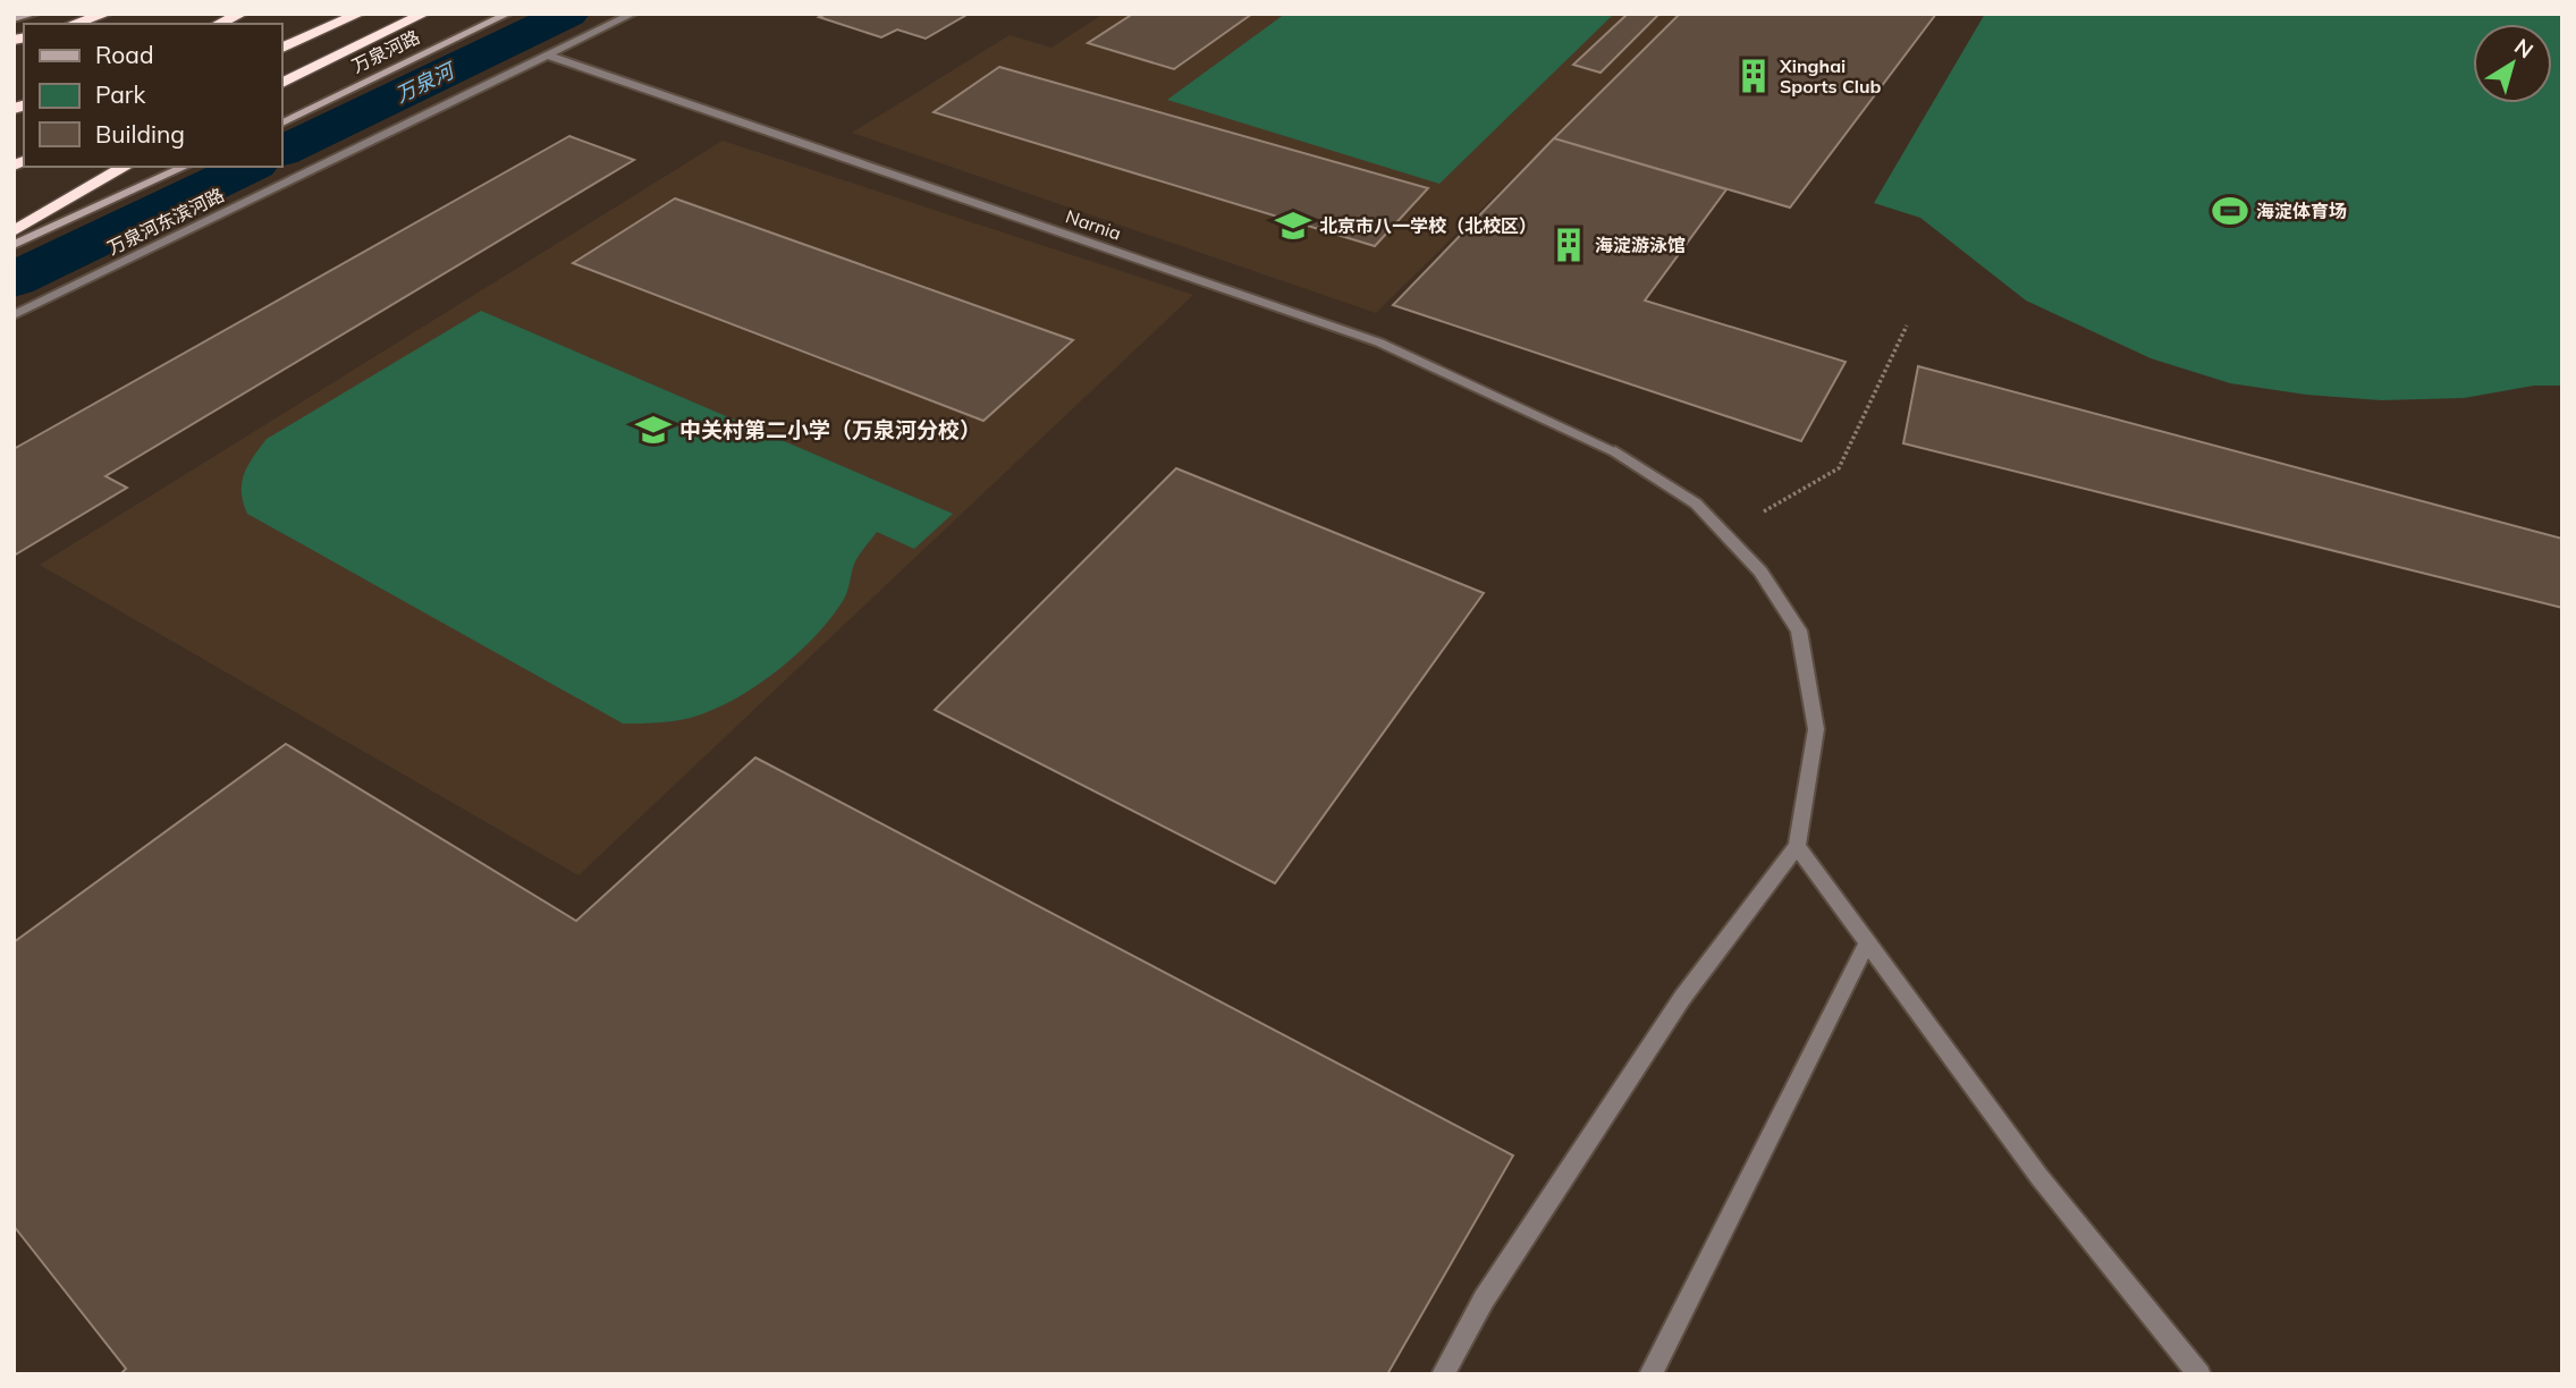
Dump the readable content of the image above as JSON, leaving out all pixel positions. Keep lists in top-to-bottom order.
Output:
{
  "streets": {
    "street": ["万泉河路", "万泉河东滨河路", "Narnia"]
  },
  "crossings": [
    ["万泉河东滨河路", "Narnia"]
  ],
  "water": ["万泉河"],
  "places": {
    "building": ["Xinghai Sports Club", "海淀游泳馆"],
    "sports": ["海淀体育场"],
    "school or university": ["北京市八一学校（北校区）", "中关村第二小学（万泉河分校）"]
  },
  "legend": ["Road", "Park", "Building"],
  "north": "top right"
}
